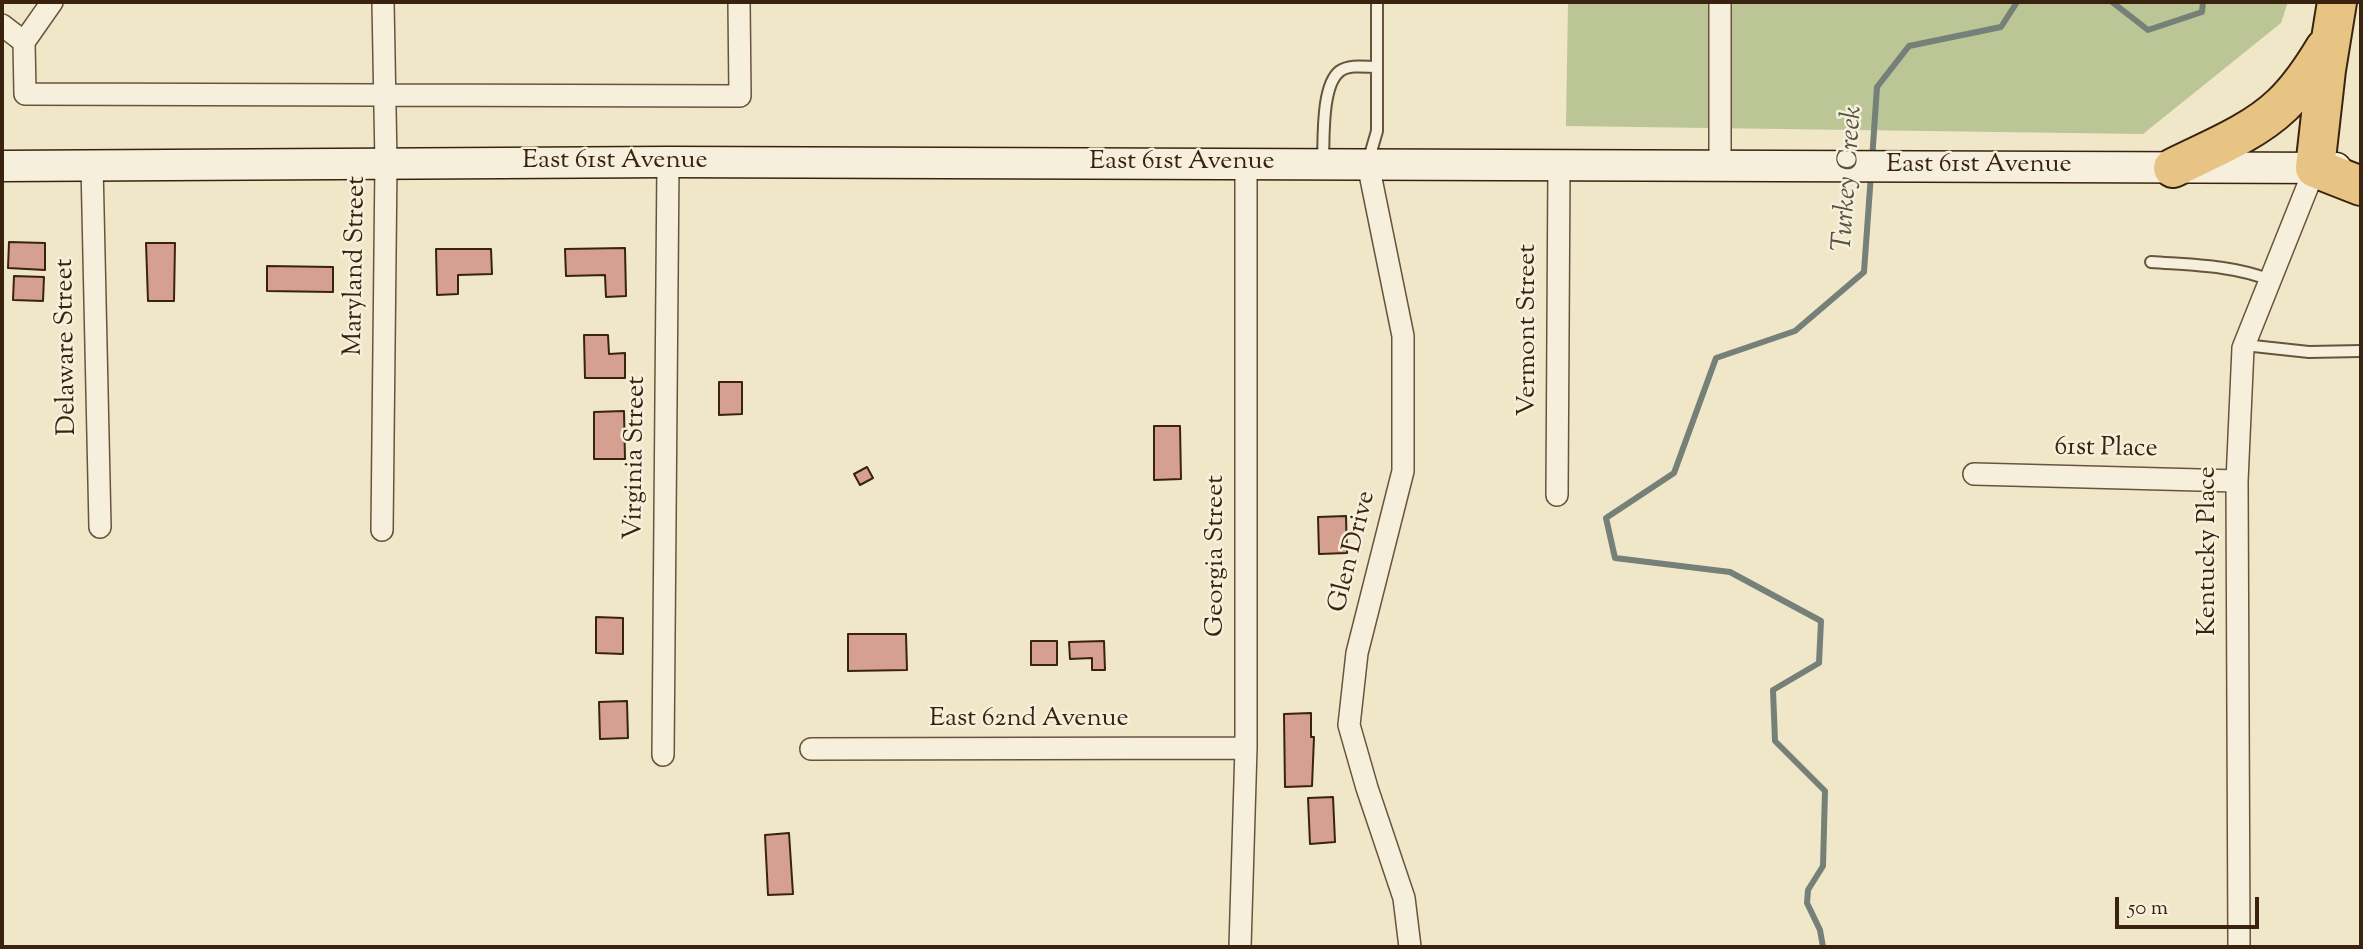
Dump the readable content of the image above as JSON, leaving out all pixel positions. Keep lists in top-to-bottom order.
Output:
{
  "streets": {
    "main road": ["East 61st Avenue"],
    "street": [
      "Maryland Street",
      "Vermont Street",
      "Delaware Street",
      "61st Place",
      "Virginia Street",
      "Kentucky Place",
      "Glen Drive",
      "Georgia Street",
      "East 62nd Avenue"
    ]
  },
  "crossings": [
    ["East 61st Avenue", "Maryland Street"],
    ["East 61st Avenue", "Vermont Street"],
    ["East 61st Avenue", "Delaware Street"],
    ["East 61st Avenue", "Virginia Street"],
    ["East 61st Avenue", "Kentucky Place"],
    ["East 61st Avenue", "Glen Drive"],
    ["East 61st Avenue", "Georgia Street"],
    ["61st Place", "Kentucky Place"],
    ["Georgia Street", "East 62nd Avenue"]
  ],
  "water": ["Turkey Creek"],
  "scale_bar": "50 m"
}
